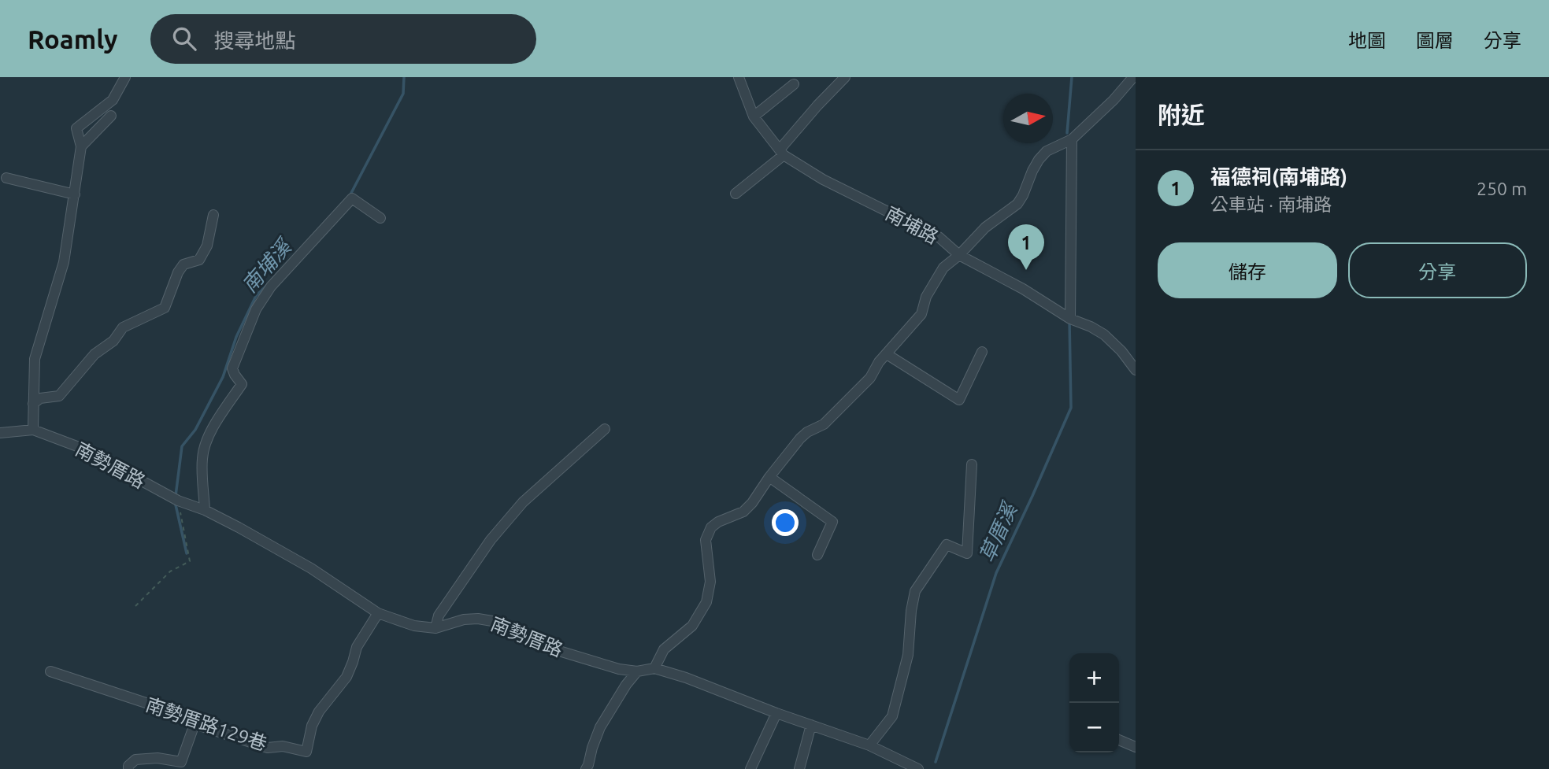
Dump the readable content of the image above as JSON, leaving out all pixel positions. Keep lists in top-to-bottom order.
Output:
{
  "streets": {
    "street": ["南埔路", "南勢厝路", "南勢厝路129巷"]
  },
  "crossings": [
    ["南勢厝路", "南勢厝路129巷"]
  ],
  "water": ["南埔溪", "草厝溪"],
  "north": "right",
  "page": {
    "header": "Roamly",
    "search": "搜尋地點",
    "nav": ["地圖", "圖層", "分享"],
    "heading": "附近",
    "list": [
      {
        "mark": "1",
        "name": "福德祠(南埔路)",
        "note": "公車站 · 南埔路",
        "value": "250 m"
      }
    ],
    "pins": "1",
    "buttons": ["儲存", "分享"],
    "map_buttons": ["+", "−"]
  }
}
